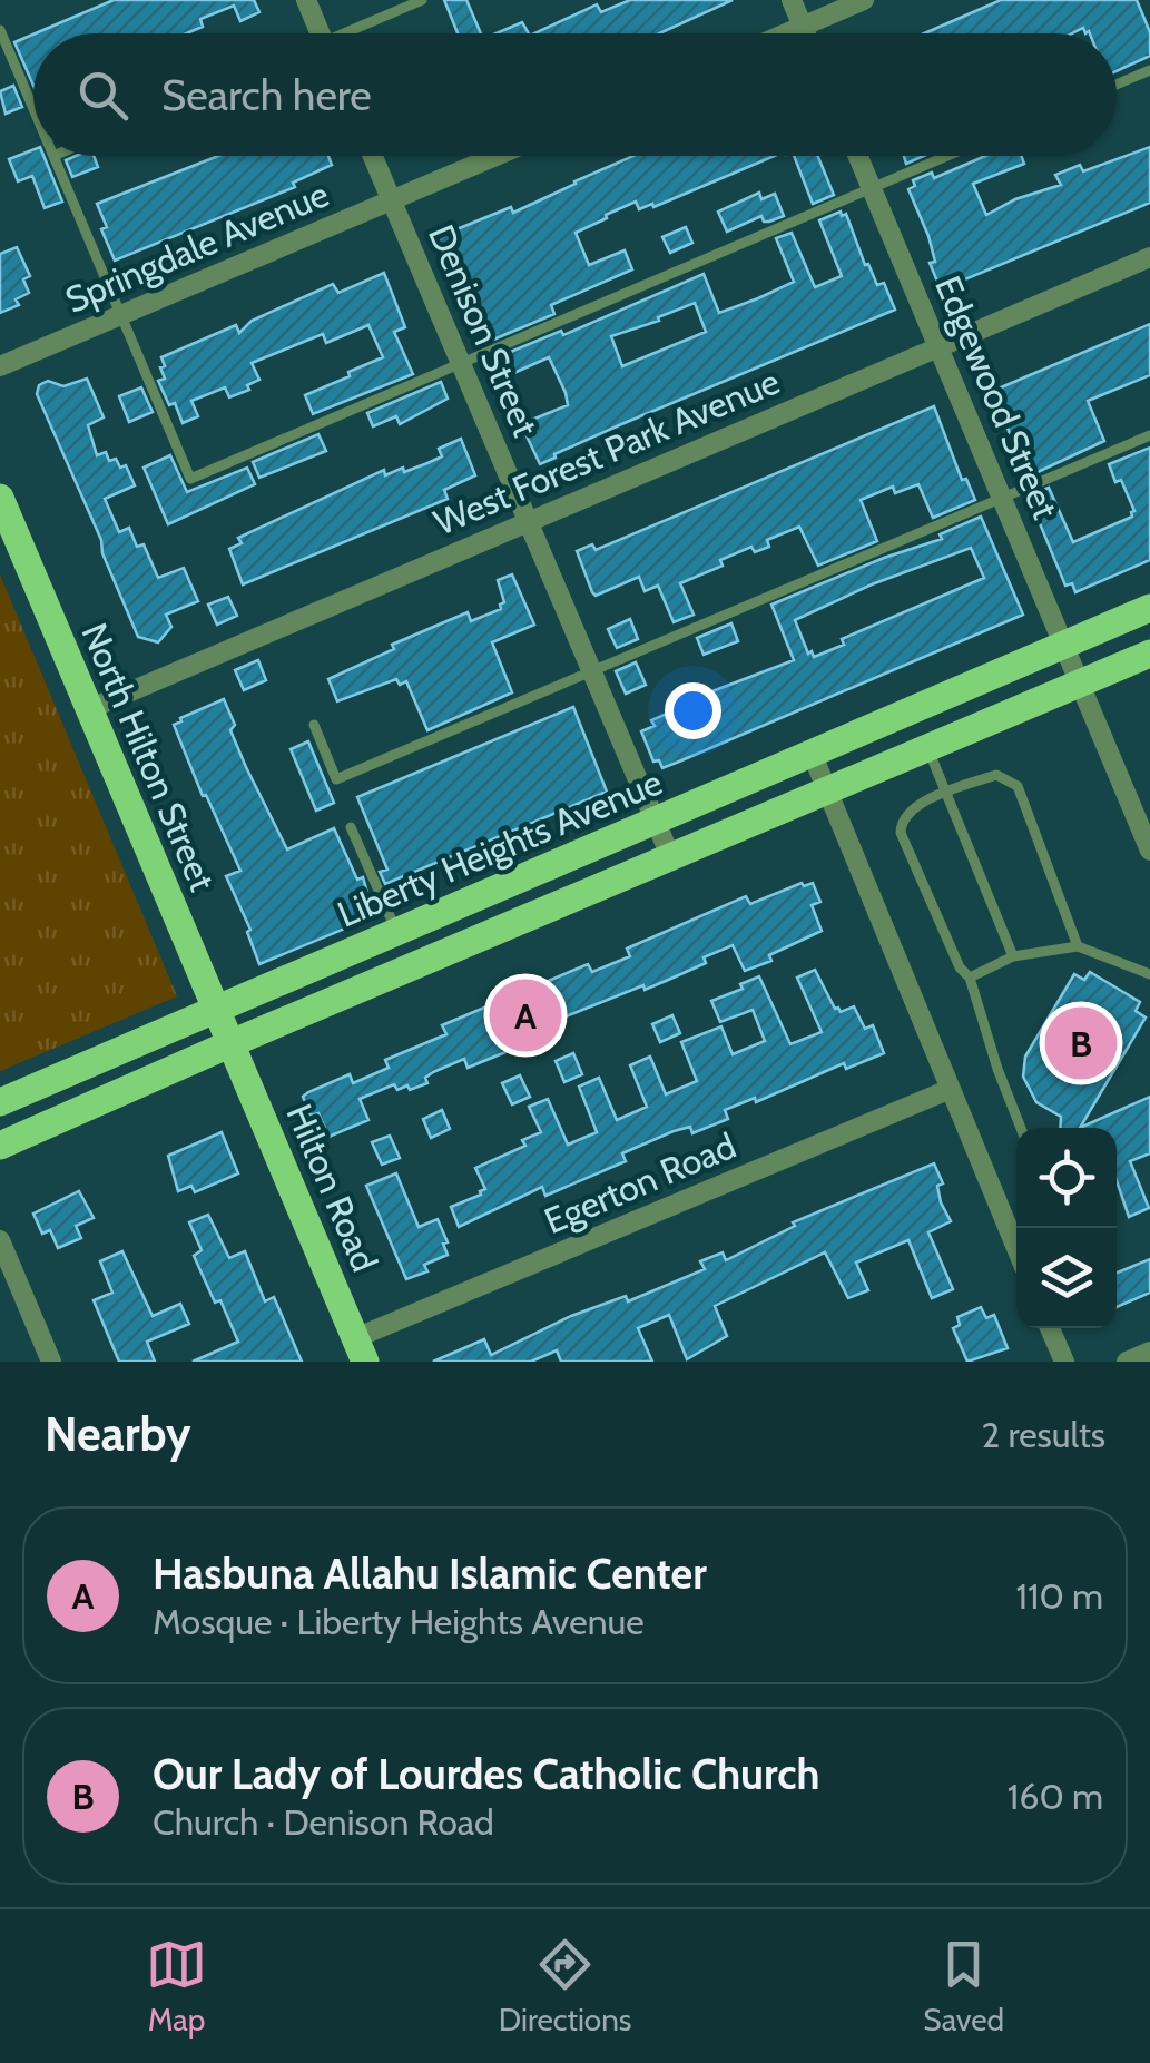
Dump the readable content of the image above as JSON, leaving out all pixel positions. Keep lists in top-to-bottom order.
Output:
{
  "streets": {
    "main road": ["North Hilton Street", "Liberty Heights Avenue", "Hilton Road"],
    "street": [
      "Springdale Avenue",
      "Denison Street",
      "Edgewood Street",
      "West Forest Park Avenue",
      "Egerton Road"
    ]
  },
  "crossings": [
    ["Springdale Avenue", "Denison Street"],
    ["Denison Street", "West Forest Park Avenue"],
    ["Denison Street", "Liberty Heights Avenue"],
    ["Edgewood Street", "West Forest Park Avenue"],
    ["Edgewood Street", "Liberty Heights Avenue"],
    ["West Forest Park Avenue", "North Hilton Street"],
    ["North Hilton Street", "Liberty Heights Avenue"],
    ["North Hilton Street", "Hilton Road"],
    ["Liberty Heights Avenue", "Hilton Road"],
    ["Egerton Road", "Hilton Road"]
  ],
  "page": {
    "search": "Search here",
    "pins": ["A", "B"],
    "heading": ["Nearby", "2 results"],
    "list": [
      {
        "mark": "A",
        "name": "Hasbuna Allahu Islamic Center",
        "note": "Mosque · Liberty Heights Avenue",
        "value": "110 m"
      },
      {
        "mark": "B",
        "name": "Our Lady of Lourdes Catholic Church",
        "note": "Church · Denison Road",
        "value": "160 m"
      }
    ],
    "nav": ["Map", "Directions", "Saved"]
  }
}
